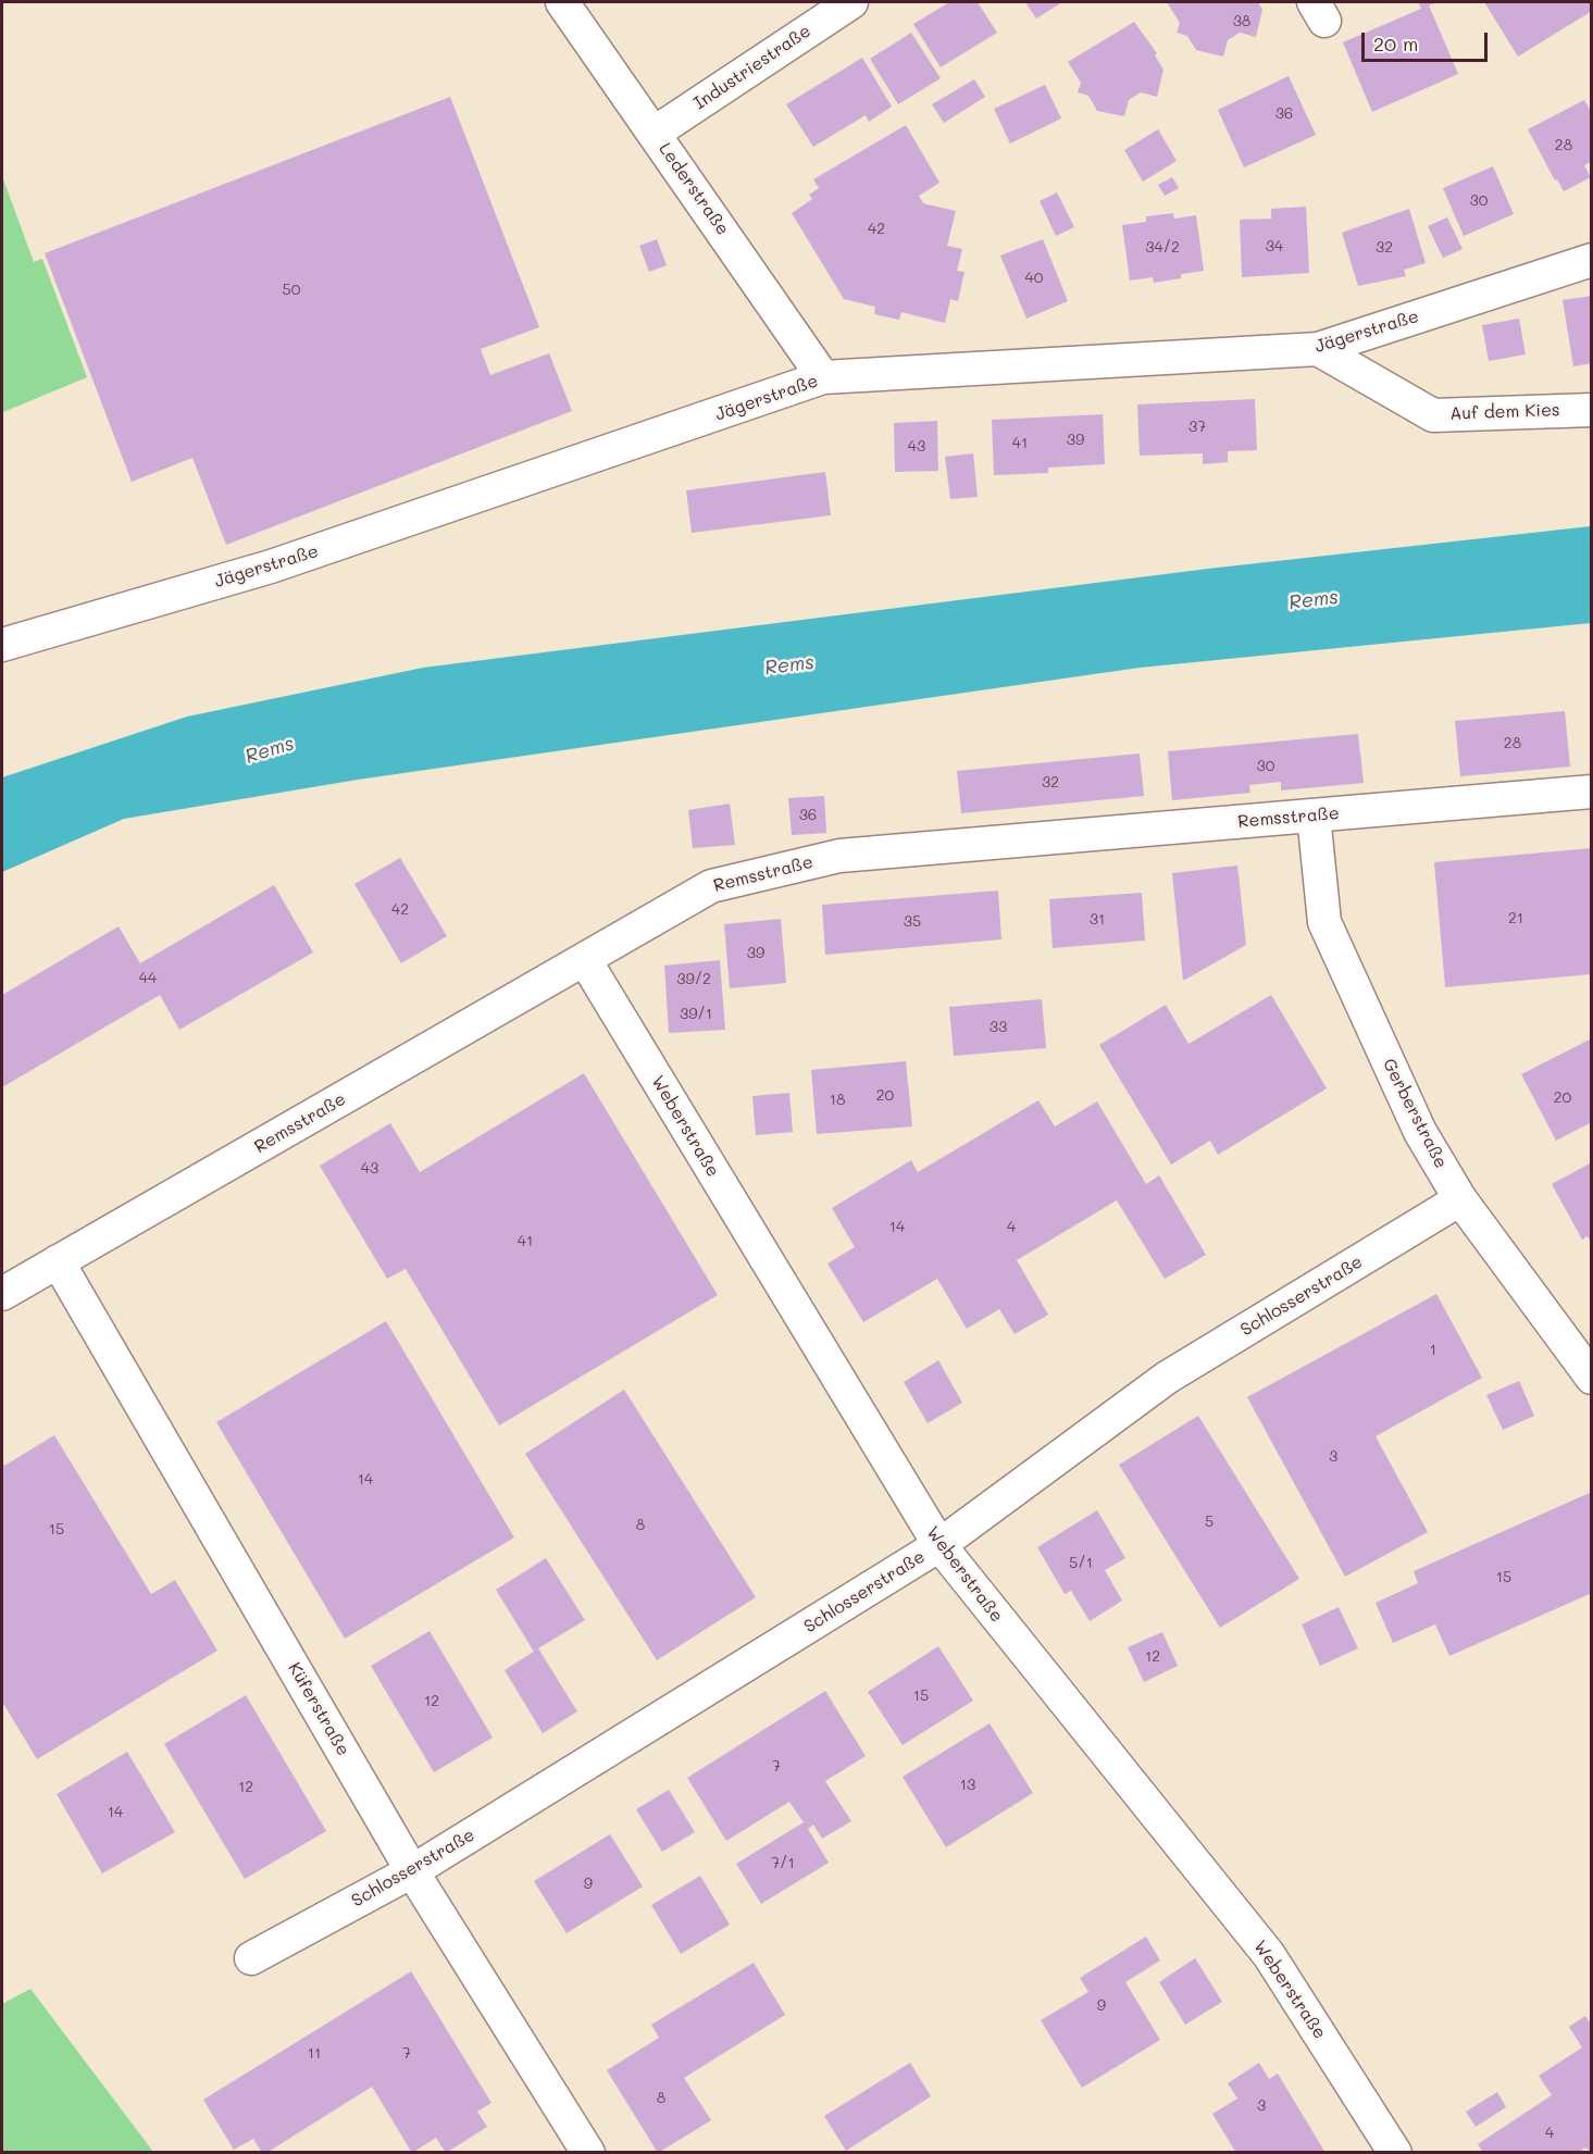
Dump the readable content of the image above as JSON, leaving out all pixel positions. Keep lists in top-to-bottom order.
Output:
{
  "streets": {
    "street": [
      "Industriestraße",
      "Lederstraße",
      "Jägerstraße",
      "Auf dem Kies",
      "Remsstraße",
      "Gerberstraße",
      "Weberstraße",
      "Schlosserstraße",
      "Küferstraße"
    ]
  },
  "crossings": [
    ["Industriestraße", "Lederstraße"],
    ["Lederstraße", "Jägerstraße"],
    ["Jägerstraße", "Auf dem Kies"],
    ["Remsstraße", "Gerberstraße"],
    ["Remsstraße", "Weberstraße"],
    ["Remsstraße", "Küferstraße"],
    ["Gerberstraße", "Schlosserstraße"],
    ["Weberstraße", "Schlosserstraße"],
    ["Schlosserstraße", "Küferstraße"]
  ],
  "water": ["Rems"],
  "house_numbers": [
    "38",
    "36",
    "28",
    "30",
    "42",
    "34",
    "34/2",
    "32",
    "40",
    "50",
    "37",
    "39",
    "41",
    "43",
    "28",
    "30",
    "32",
    "36",
    "42",
    "21",
    "31",
    "35",
    "39",
    "44",
    "39/2",
    "39/1",
    "33",
    "20",
    "20",
    "18",
    "43",
    "14",
    "4",
    "41",
    "1",
    "3",
    "14",
    "5",
    "8",
    "15",
    "5/1",
    "15",
    "12",
    "15",
    "12",
    "7",
    "13",
    "12",
    "14",
    "7/1",
    "9",
    "9",
    "11",
    "7",
    "8",
    "3",
    "4"
  ],
  "scale_bar": "20 m"
}
